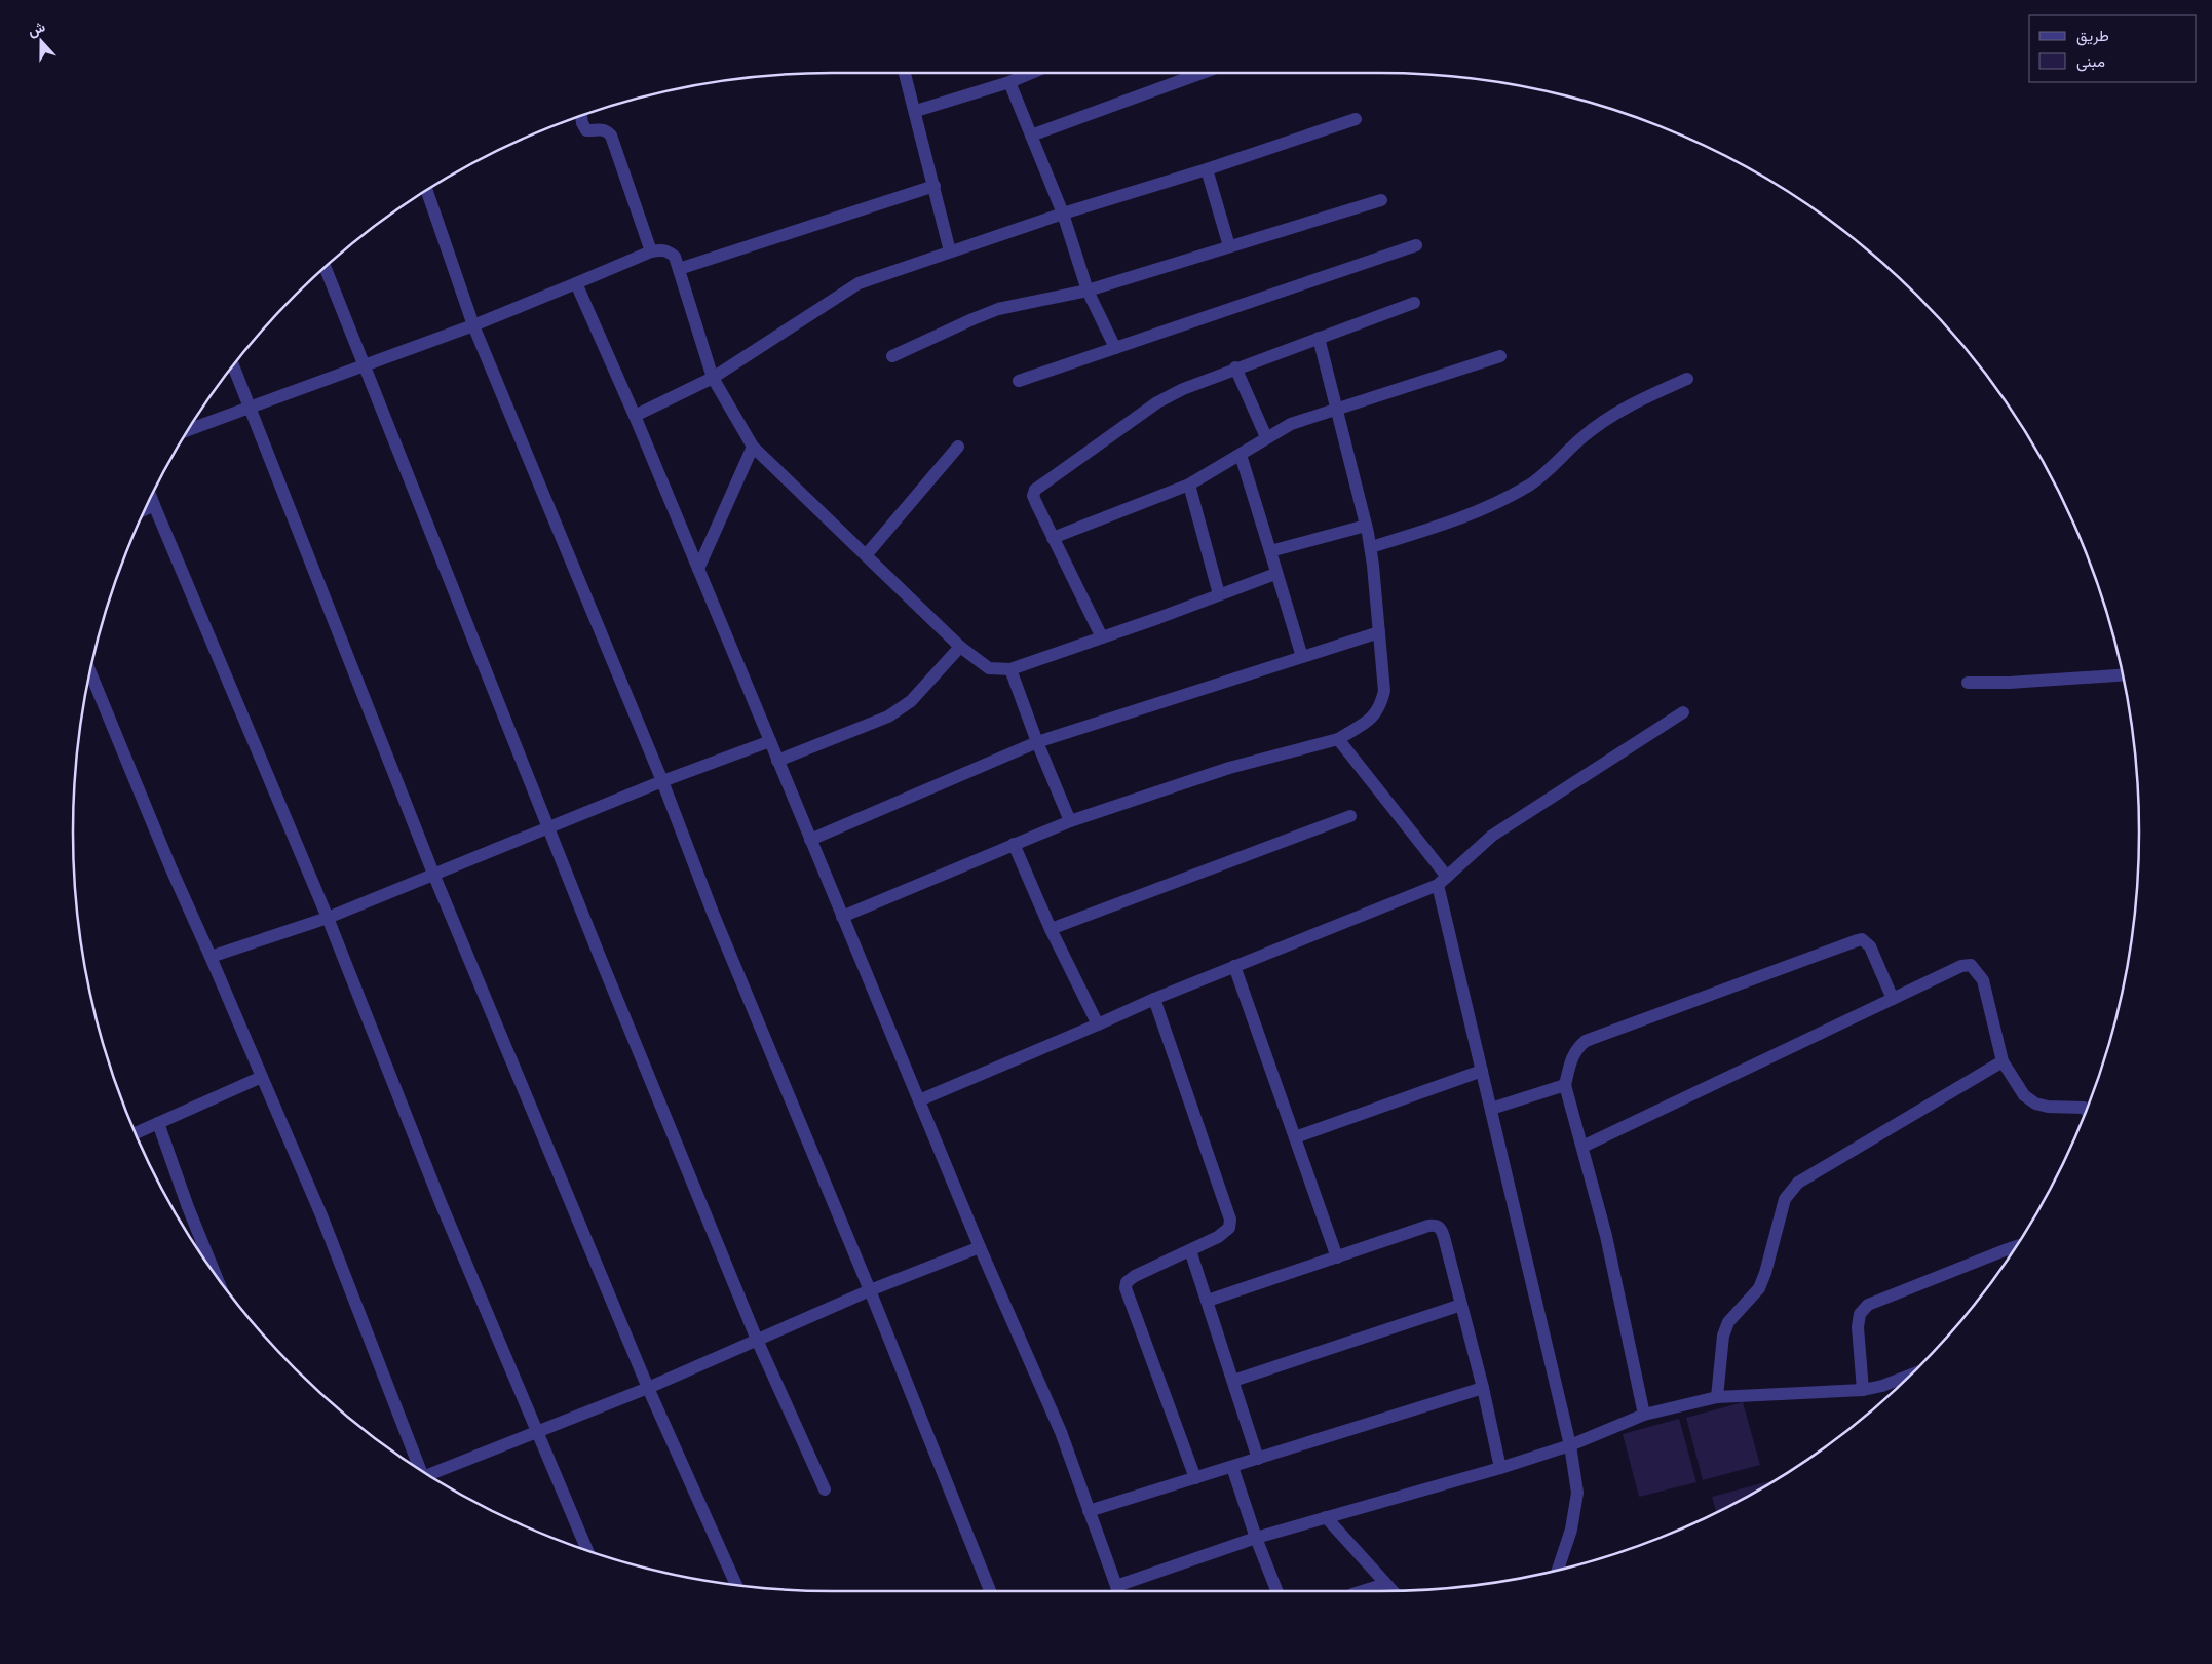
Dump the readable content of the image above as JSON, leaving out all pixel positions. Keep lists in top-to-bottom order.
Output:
{
  "legend": ["طريق", "مبنى"],
  "north": "top"
}
